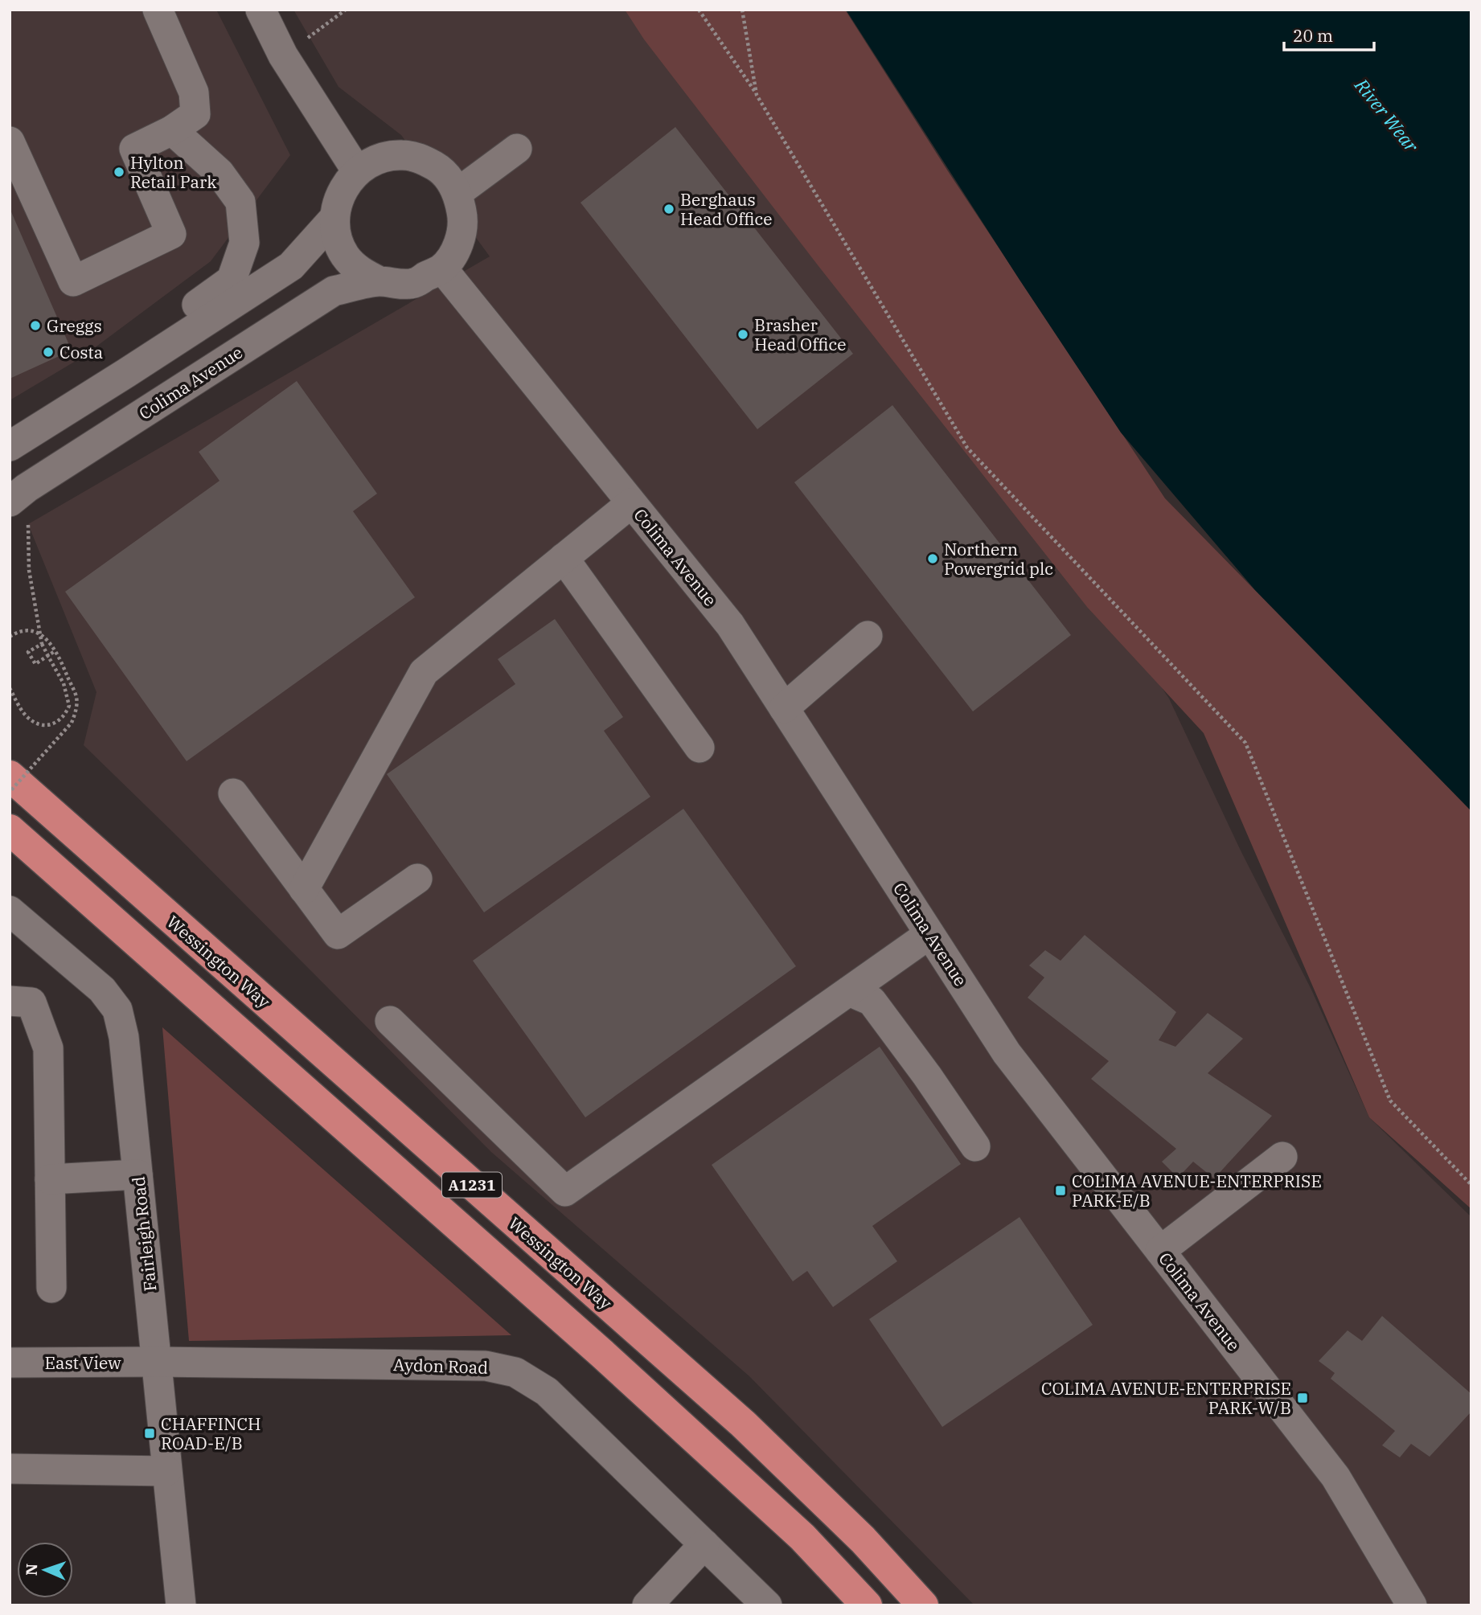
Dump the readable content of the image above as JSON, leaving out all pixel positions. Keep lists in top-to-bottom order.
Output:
{
  "streets": {
    "highway": ["Wessington Way", "A1231"],
    "street": [
      "Colima Avenue",
      "Fairleigh Road",
      "East View",
      "Aydon Road"
    ]
  },
  "crossings": [
    ["Fairleigh Road", "East View"],
    ["Fairleigh Road", "Aydon Road"],
    ["East View", "Aydon Road"]
  ],
  "water": ["River Wear"],
  "places": {
    "other": [
      "Hylton Retail Park",
      "Berghaus Head Office",
      "Greggs",
      "Brasher Head Office",
      "Costa",
      "Northern Powergrid plc"
    ],
    "transit": ["COLIMA AVENUE-ENTERPRISE PARK-E/B", "COLIMA AVENUE-ENTERPRISE PARK-W/B", "CHAFFINCH ROAD-E/B"]
  },
  "scale_bar": "20 m",
  "north": "left"
}
